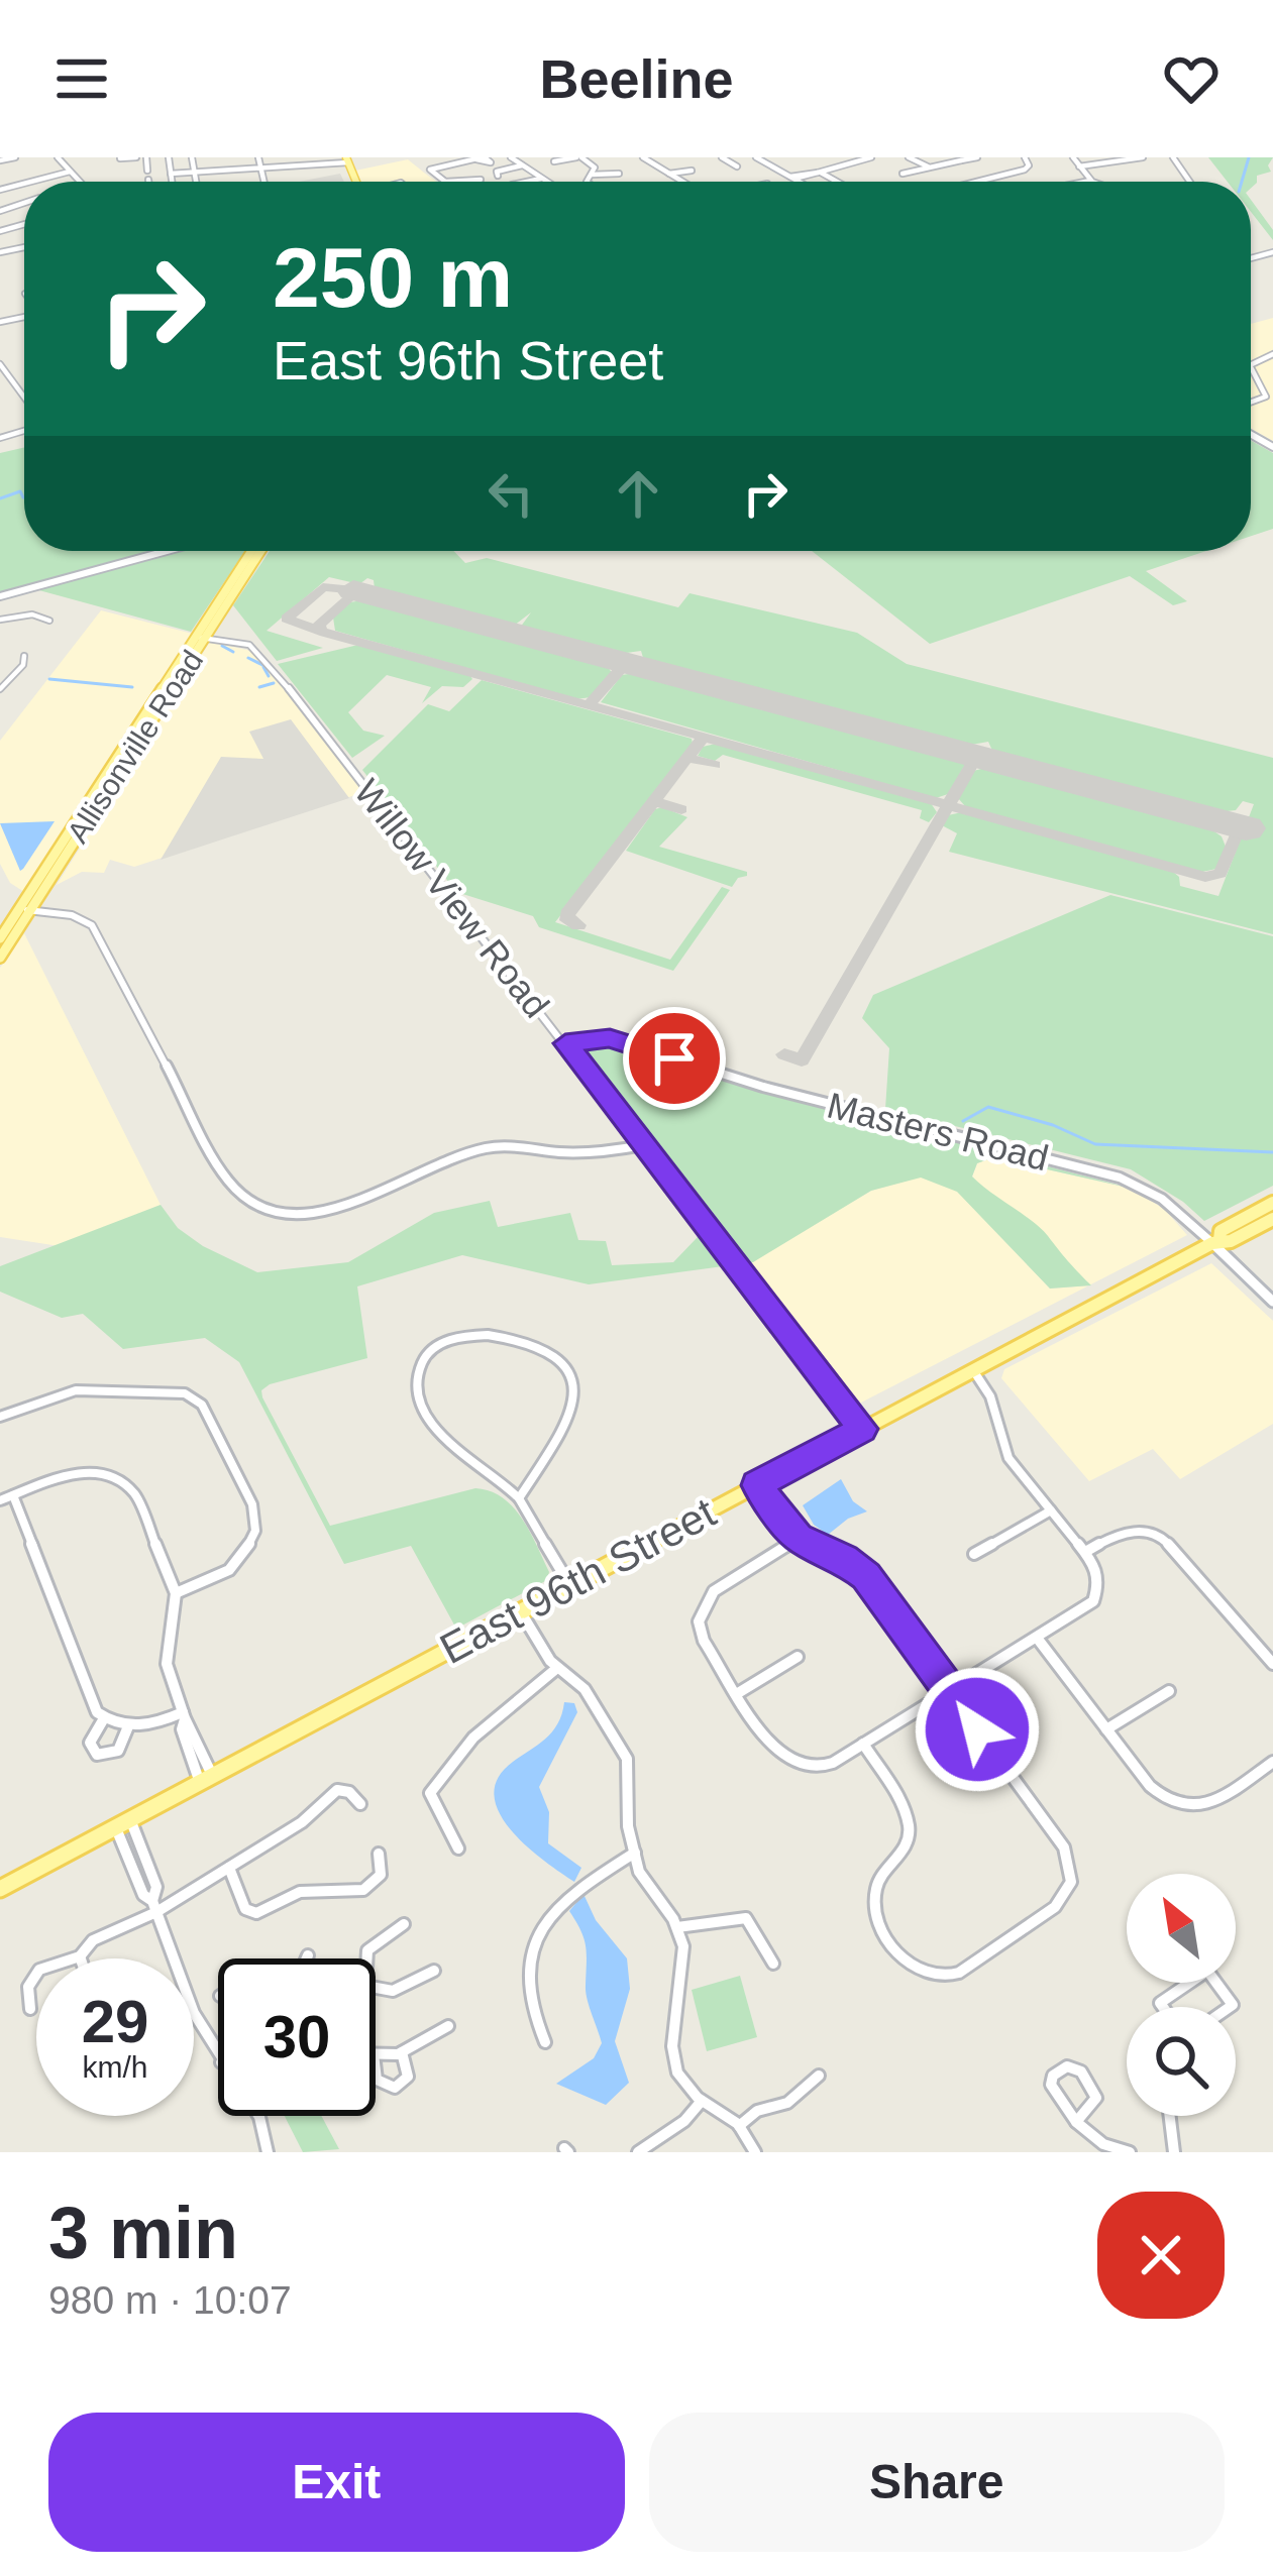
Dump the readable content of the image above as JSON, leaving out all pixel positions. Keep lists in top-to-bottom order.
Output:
{
  "streets": {
    "main road": ["Allisonville Road", "East 96th Street"],
    "street": ["Willow View Road", "Masters Road"]
  },
  "crossings": [
    ["Allisonville Road", "Willow View Road"],
    ["Willow View Road", "Masters Road"],
    ["Willow View Road", "East 96th Street"],
    ["Masters Road", "East 96th Street"]
  ],
  "north": "top left",
  "page": {
    "header": "Beeline",
    "turn": ["250 m", "East 96th Street"],
    "speed": "29 km/h",
    "limit": "30",
    "heading": ["3 min", "980 m · 10:07"],
    "buttons": ["Exit", "Share"]
  }
}
